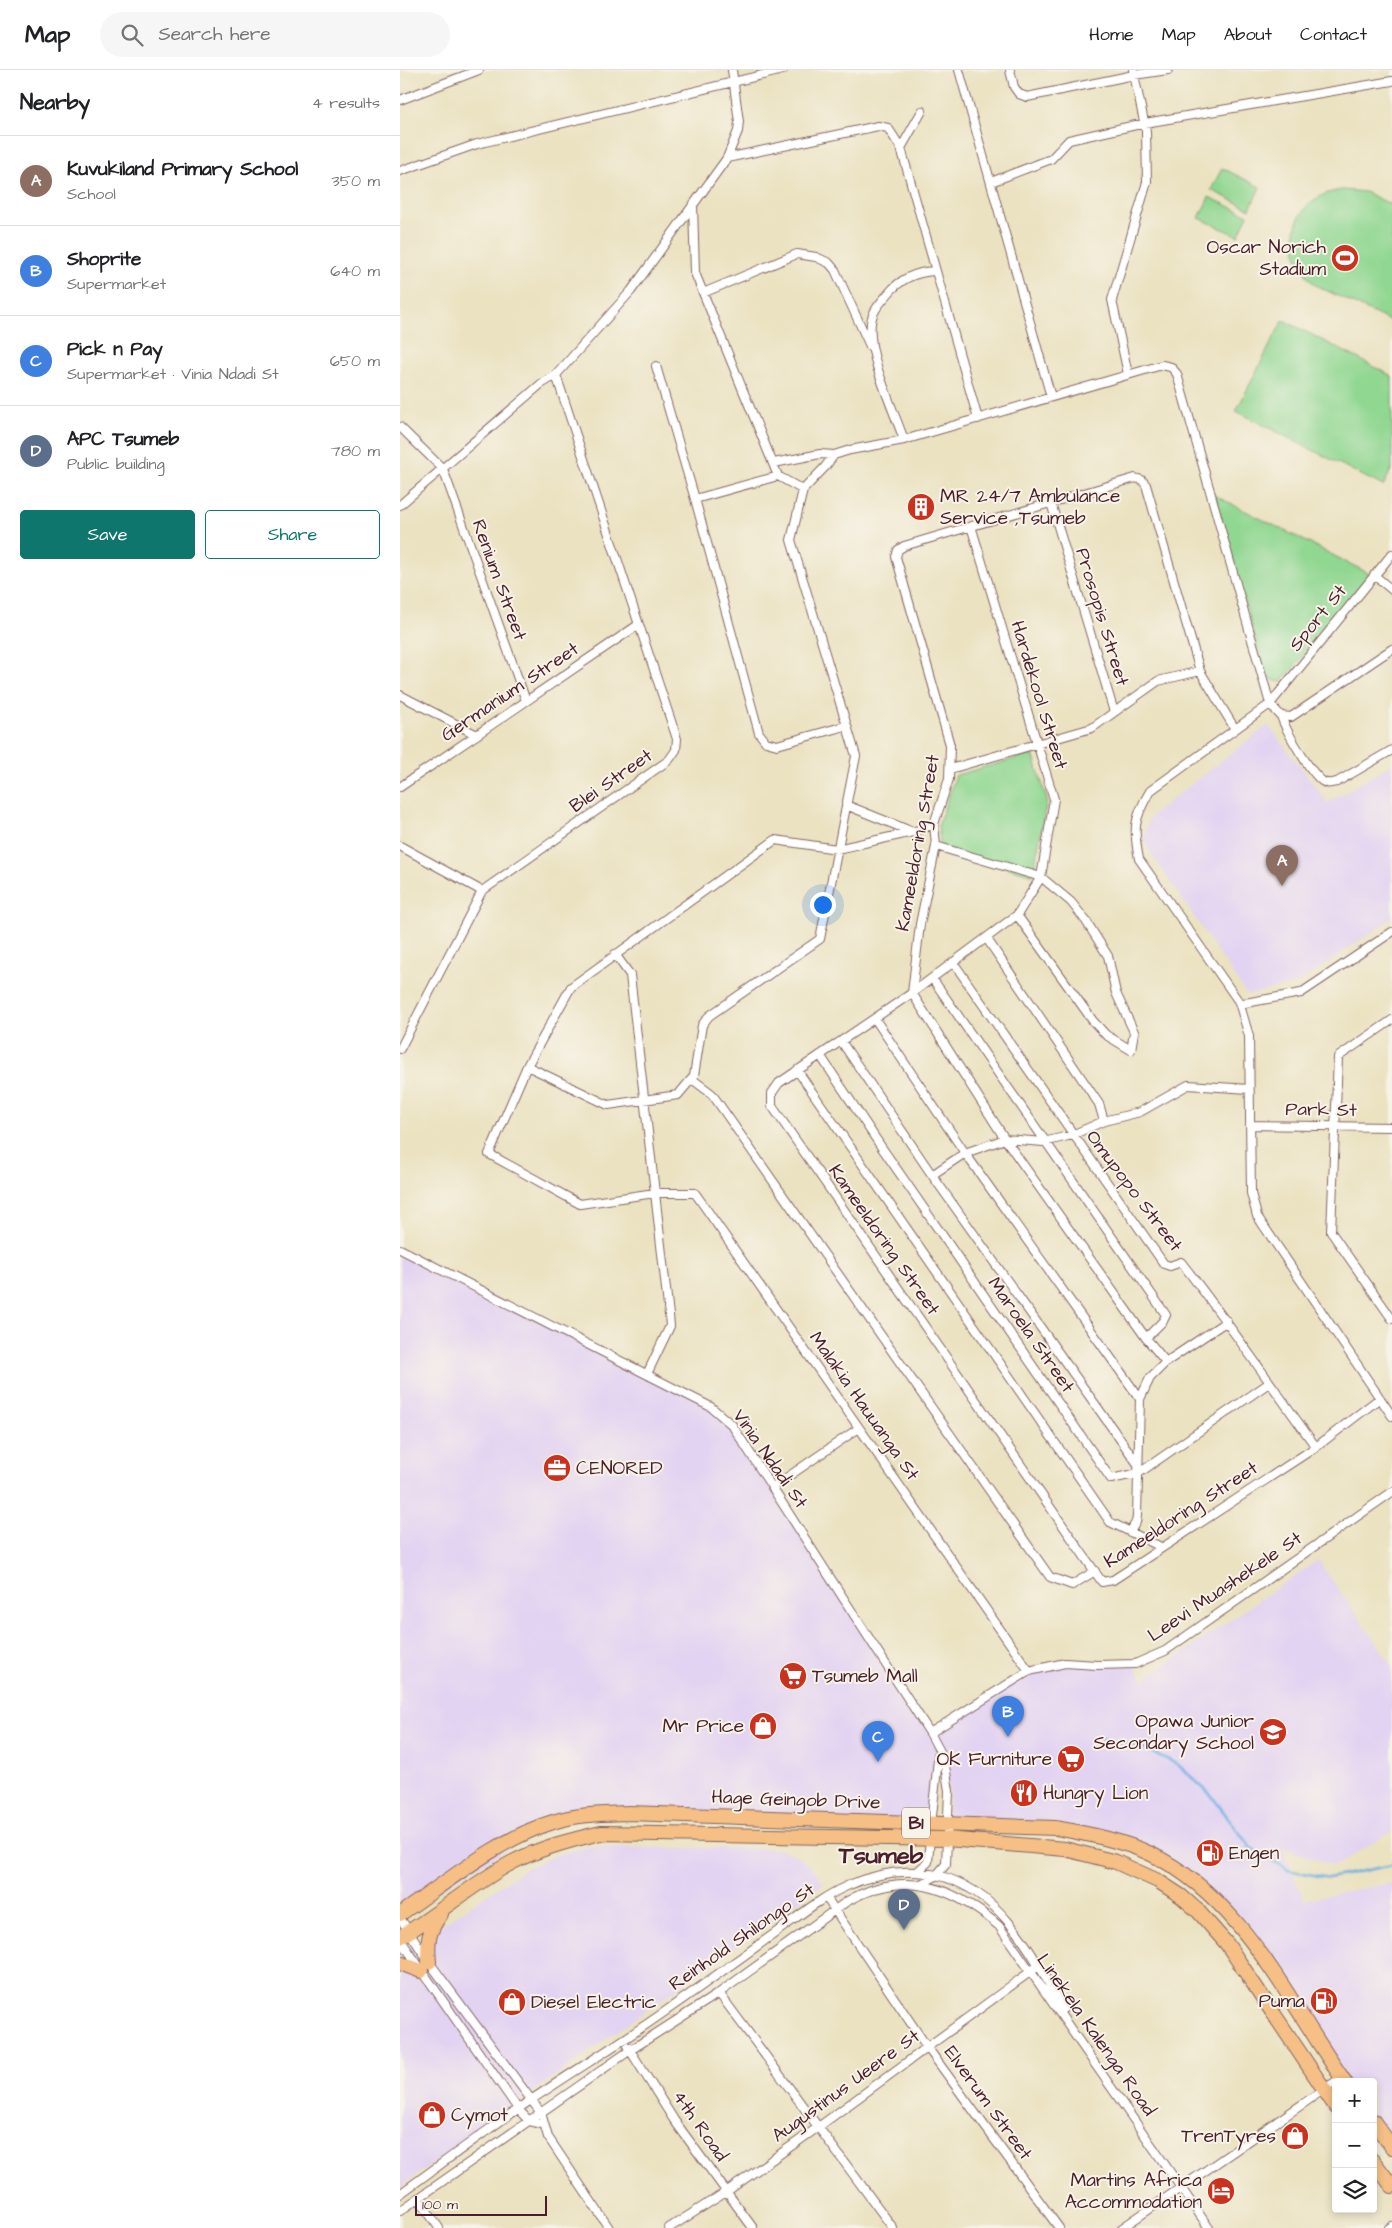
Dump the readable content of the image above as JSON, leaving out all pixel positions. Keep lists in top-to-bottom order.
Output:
{
  "streets": {
    "highway": ["Hage Geingob Drive", "B1"],
    "street": [
      "Renium Street",
      "Prosopis Street",
      "Sport St",
      "Germanium Street",
      "Hardekool Street",
      "Blei Street",
      "Kameeldoring Street",
      "Park St",
      "Omupopo Street",
      "Maroela Street",
      "Malakia Hauuanga St",
      "Vinia Ndadi St",
      "Leevi Muashekele St",
      "Reinhold Shilongo St",
      "Linekela Kalenga Road",
      "Augustinus Ueere St",
      "Elverum Street",
      "4th Road"
    ]
  },
  "crossings": [
    ["Renium Street", "Germanium Street"],
    ["Prosopis Street", "Kameeldoring Street"],
    ["Sport St", "Kameeldoring Street"],
    ["Sport St", "Park St"],
    ["Germanium Street", "Blei Street"],
    ["Hardekool Street", "Kameeldoring Street"],
    ["Kameeldoring Street", "Omupopo Street"],
    ["Kameeldoring Street", "Maroela Street"],
    ["Omupopo Street", "Maroela Street"],
    ["Malakia Hauuanga St", "Leevi Muashekele St"],
    ["Vinia Ndadi St", "Leevi Muashekele St"],
    ["Vinia Ndadi St", "Hage Geingob Drive"],
    ["Reinhold Shilongo St", "Linekela Kalenga Road"],
    ["Reinhold Shilongo St", "Elverum Street"],
    ["Reinhold Shilongo St", "4th Road"],
    ["Linekela Kalenga Road", "Augustinus Ueere St"],
    ["Augustinus Ueere St", "Elverum Street"],
    ["Augustinus Ueere St", "4th Road"]
  ],
  "districts": ["Tsumeb"],
  "places": {
    "sports": ["Oscar Norich Stadium"],
    "building": ["MR 24/7 Ambulance Service ,Tsumeb"],
    "office": ["CENORED"],
    "supermarket": ["Tsumeb Mall", "OK Furniture"],
    "shop": [
      "Mr Price",
      "Diesel Electric",
      "Cymot",
      "TrenTyres"
    ],
    "school or university": ["Opawa Junior Secondary School"],
    "restaurant": ["Hungry Lion"],
    "fuel station": ["Engen", "Puma"],
    "hotel": ["Martins Africa Accommodation"]
  },
  "scale_bar": "100 m",
  "page": {
    "header": "Map",
    "search": "Search here",
    "nav": [
      "Home",
      "Map",
      "About",
      "Contact"
    ],
    "heading": ["Nearby", "4 results"],
    "list": [
      {
        "mark": "A",
        "name": "Kuvukiland Primary School",
        "note": "School",
        "value": "350 m"
      },
      {
        "mark": "B",
        "name": "Shoprite",
        "note": "Supermarket",
        "value": "640 m"
      },
      {
        "mark": "C",
        "name": "Pick n Pay",
        "note": "Supermarket · Vinia Ndadi St",
        "value": "650 m"
      },
      {
        "mark": "D",
        "name": "APC Tsumeb",
        "note": "Public building",
        "value": "780 m"
      }
    ],
    "buttons": ["Save", "Share"],
    "pins": [
      "A",
      "B",
      "C",
      "D"
    ],
    "map_buttons": ["+", "−"],
    "scale": "100 m"
  }
}
